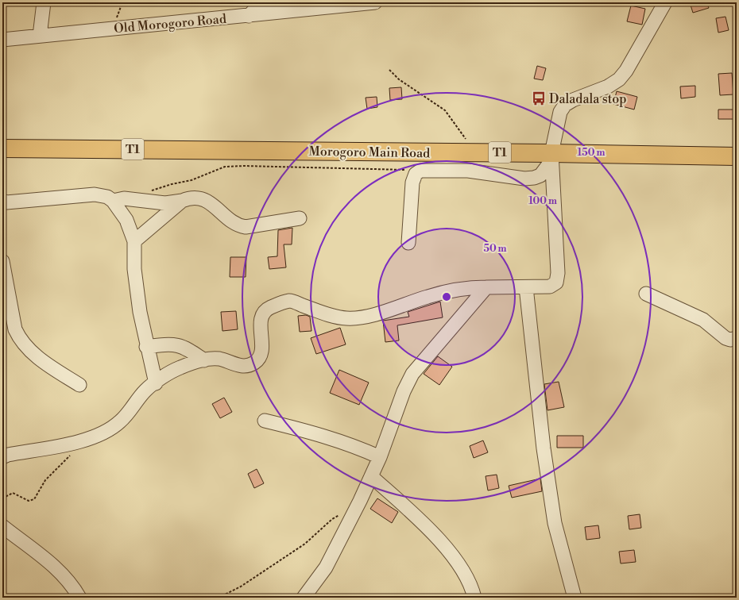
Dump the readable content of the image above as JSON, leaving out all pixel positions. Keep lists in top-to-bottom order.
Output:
{
  "streets": {
    "highway": ["T1", "Morogoro Main Road"],
    "street": ["Old Morogoro Road"]
  },
  "places": {
    "bus stop": ["Daladala stop"]
  },
  "rings": ["150 m", "100 m", "50 m"]
}
